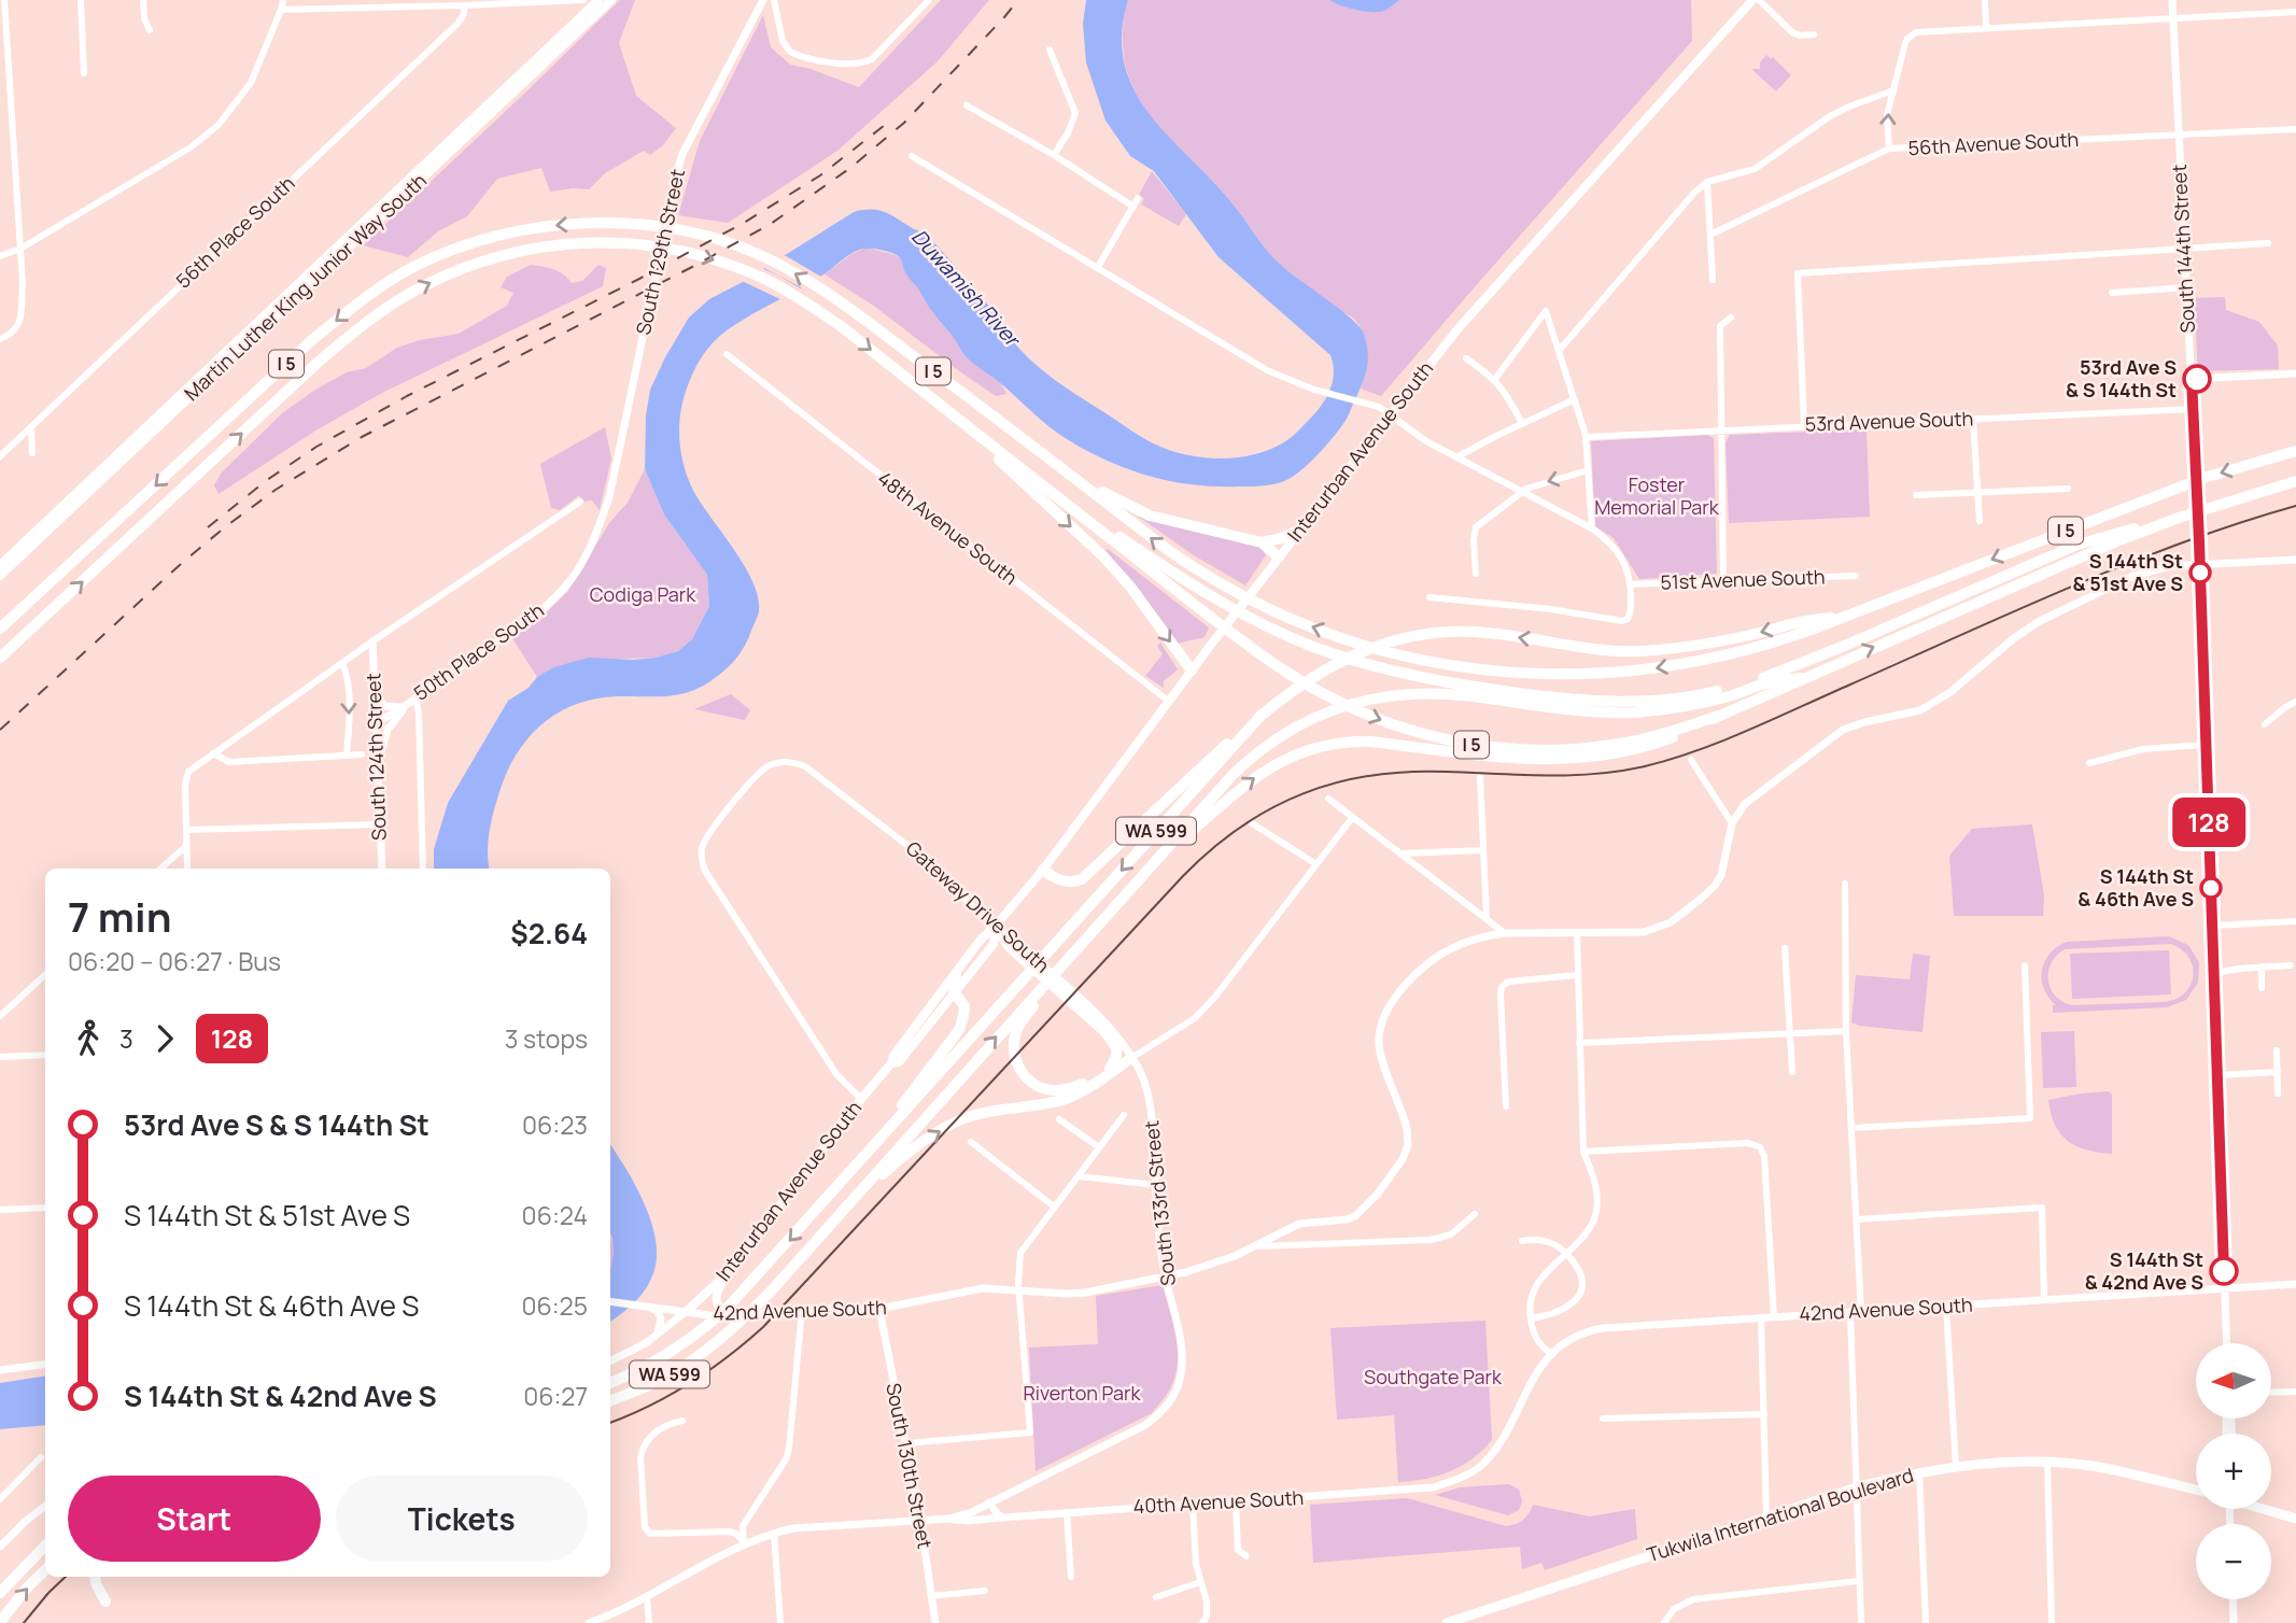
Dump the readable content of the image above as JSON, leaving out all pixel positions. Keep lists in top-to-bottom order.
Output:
{
  "streets": {
    "highway": ["I 5", "WA 599"],
    "main road": ["Martin Luther King Junior Way South", "Interurban Avenue South", "Tukwila International Boulevard"],
    "street": [
      "56th Avenue South",
      "56th Place South",
      "South 144th Street",
      "South 129th Street",
      "53rd Avenue South",
      "48th Avenue South",
      "51st Avenue South",
      "50th Place South",
      "South 124th Street",
      "Gateway Drive South",
      "South 133rd Street",
      "42nd Avenue South",
      "South 130th Street",
      "40th Avenue South"
    ]
  },
  "crossings": [
    ["56th Avenue South", "South 144th Street"],
    ["South 144th Street", "53rd Avenue South"],
    ["South 144th Street", "42nd Avenue South"],
    ["South 129th Street", "50th Place South"],
    ["I 5", "WA 599"],
    ["Interurban Avenue South", "48th Avenue South"],
    ["Interurban Avenue South", "Gateway Drive South"],
    ["Interurban Avenue South", "42nd Avenue South"],
    ["50th Place South", "South 124th Street"],
    ["Gateway Drive South", "South 133rd Street"],
    ["42nd Avenue South", "South 130th Street"],
    ["42nd Avenue South", "40th Avenue South"]
  ],
  "water": ["Duwamish River"],
  "parks": [
    "Foster Memorial Park",
    "Codiga Park",
    "Southgate Park",
    "Riverton Park"
  ],
  "places": [
    "53rd Ave S & S 144th St",
    "S 144th St & 51st Ave S",
    "S 144th St & 46th Ave S",
    "S 144th St & 42nd Ave S"
  ],
  "lines": ["bus line 128"],
  "north": "left",
  "page": {
    "on_map": "128",
    "heading": ["7 min", "06:20 – 06:27 · Bus", "$2.64"],
    "legs": ["3", "128", "3 stops"],
    "list": [
      {
        "name": "53rd Ave S & S 144th St",
        "value": "06:23"
      },
      {
        "name": "S 144th St & 51st Ave S",
        "value": "06:24"
      },
      {
        "name": "S 144th St & 46th Ave S",
        "value": "06:25"
      },
      {
        "name": "S 144th St & 42nd Ave S",
        "value": "06:27"
      }
    ],
    "map_buttons": ["+", "−"],
    "buttons": ["Start", "Tickets"]
  }
}
